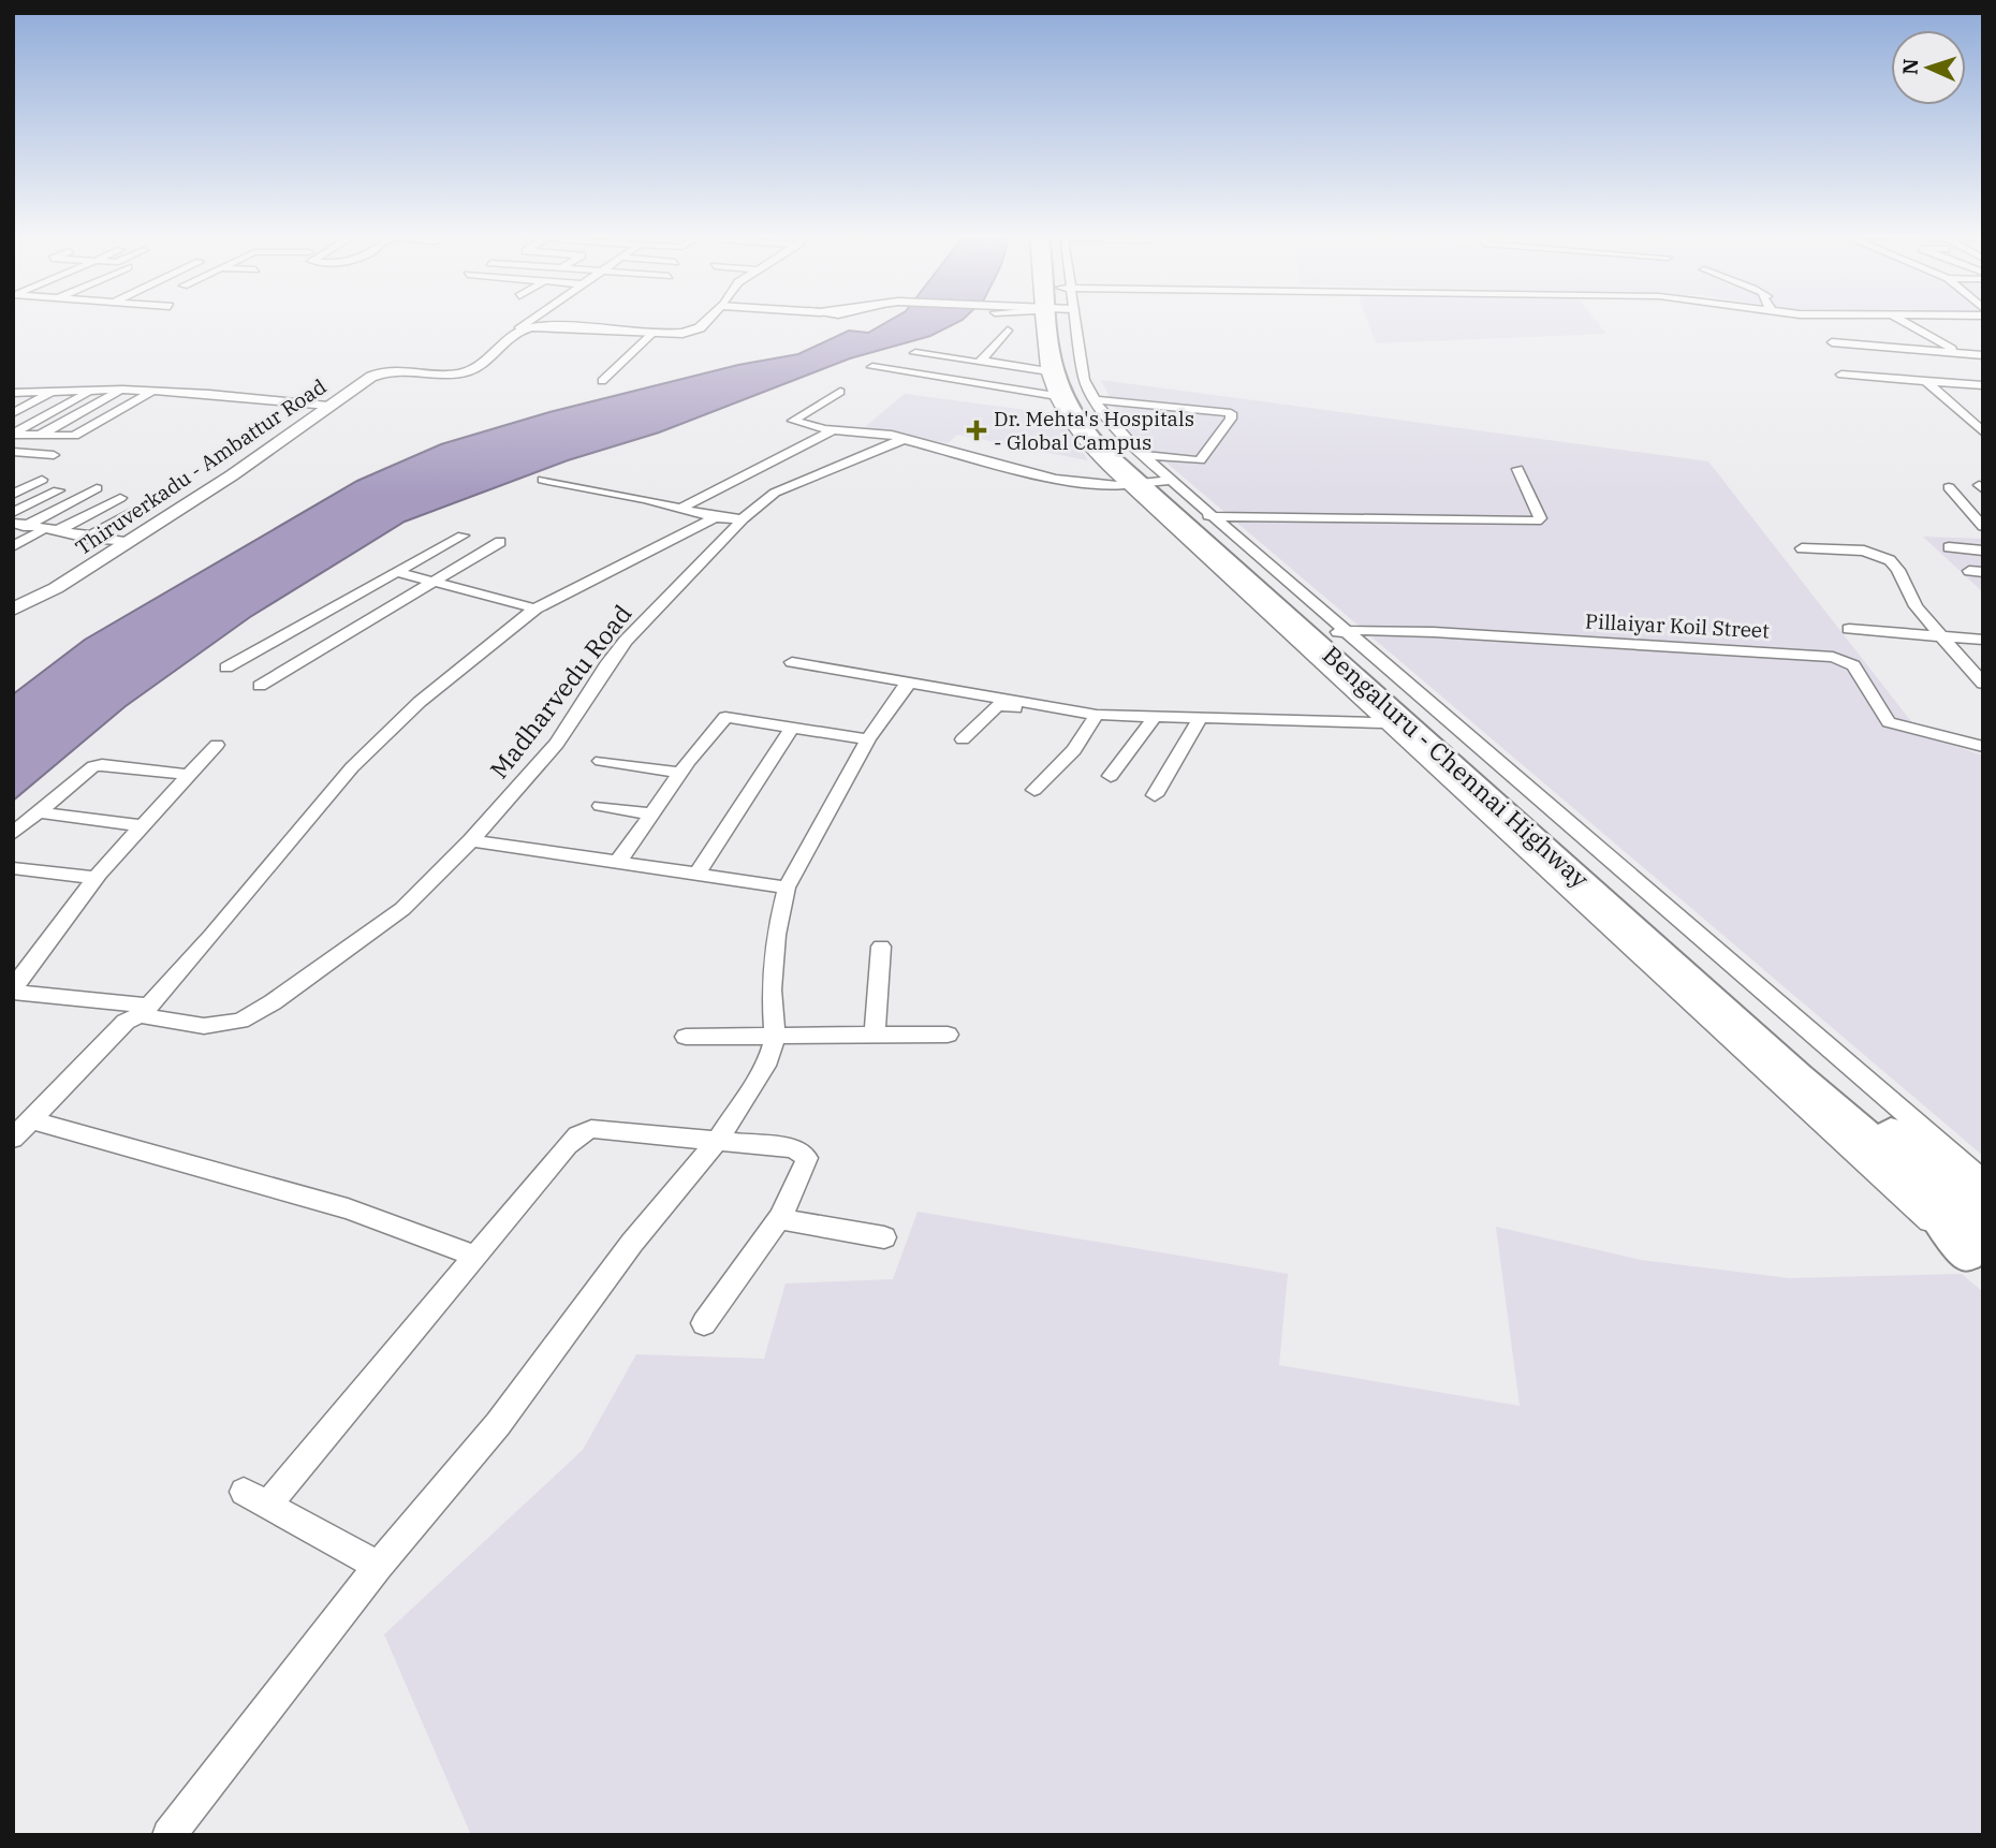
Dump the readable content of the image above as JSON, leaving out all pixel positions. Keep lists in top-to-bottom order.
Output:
{
  "streets": {
    "highway": ["Bengaluru - Chennai Highway"],
    "main road": ["Thiruverkadu - Ambattur Road"],
    "street": ["Pillaiyar Koil Street", "Madharvedu Road"]
  },
  "crossings": [
    ["Pillaiyar Koil Street", "Bengaluru - Chennai Highway"]
  ],
  "places": {
    "health": ["Dr. Mehta's Hospitals - Global Campus"]
  },
  "north": "left"
}
